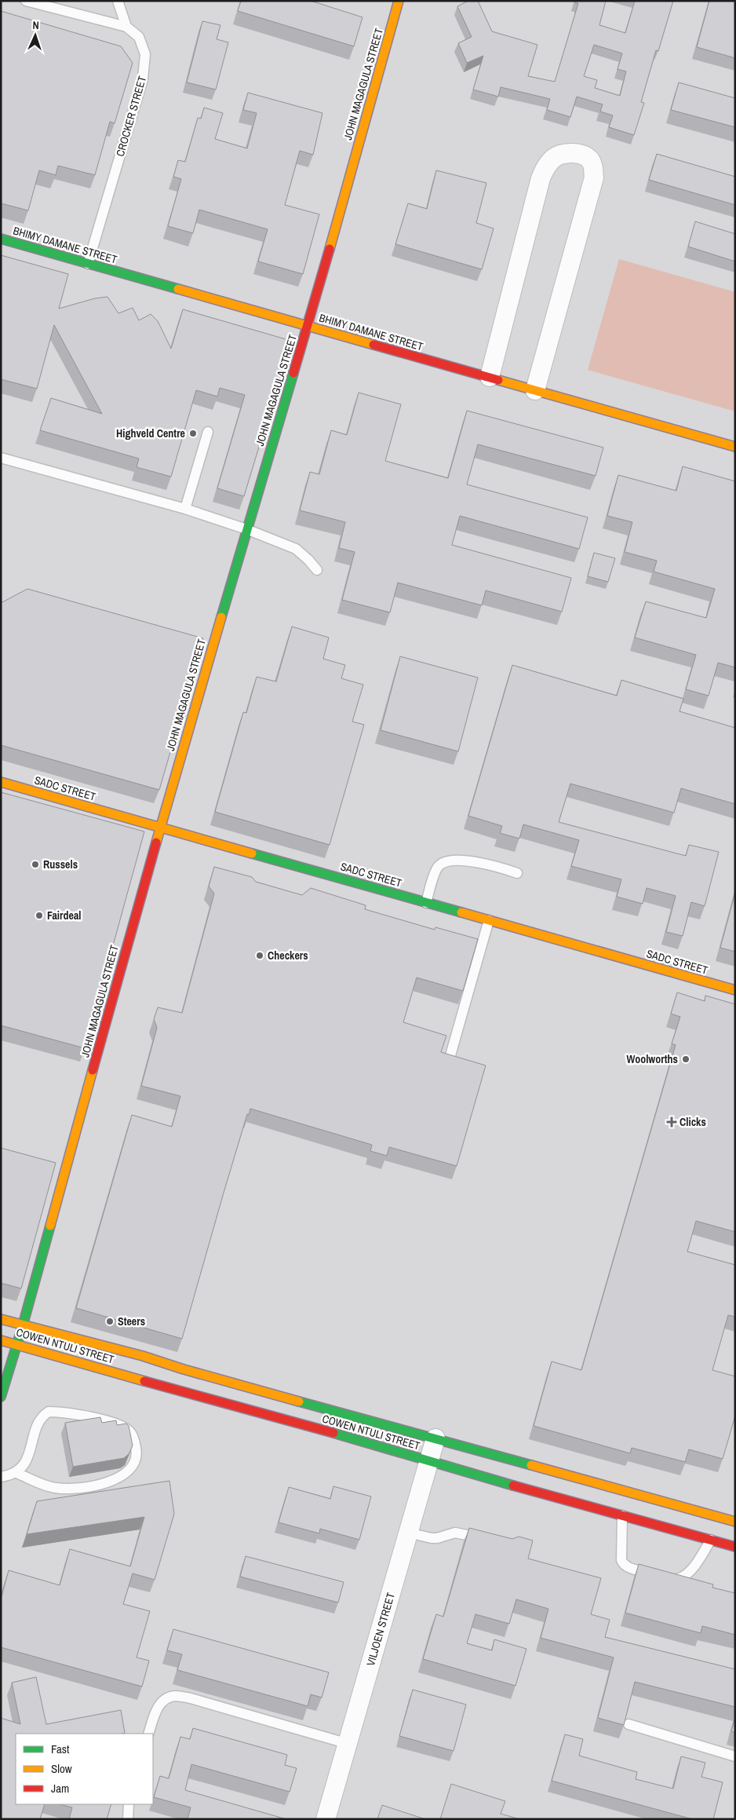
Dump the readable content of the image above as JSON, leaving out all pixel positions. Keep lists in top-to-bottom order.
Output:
{
  "streets": {
    "main road": [
      "JOHN MAGAGULA STREET",
      "BHIMY DAMANE STREET",
      "SADC STREET",
      "COWEN NTULI STREET"
    ],
    "street": ["VILJOEN STREET"],
    "lane": ["CROCKER STREET"]
  },
  "crossings": [
    ["JOHN MAGAGULA STREET", "BHIMY DAMANE STREET"],
    ["JOHN MAGAGULA STREET", "SADC STREET"],
    ["JOHN MAGAGULA STREET", "COWEN NTULI STREET"],
    ["CROCKER STREET", "BHIMY DAMANE STREET"],
    ["COWEN NTULI STREET", "VILJOEN STREET"]
  ],
  "places": {
    "other": [
      "Highveld Centre",
      "Russels",
      "Fairdeal",
      "Checkers",
      "Woolworths",
      "Steers"
    ],
    "health": ["Clicks"]
  },
  "legend": ["Fast", "Slow", "Jam"],
  "north": "top"
}
